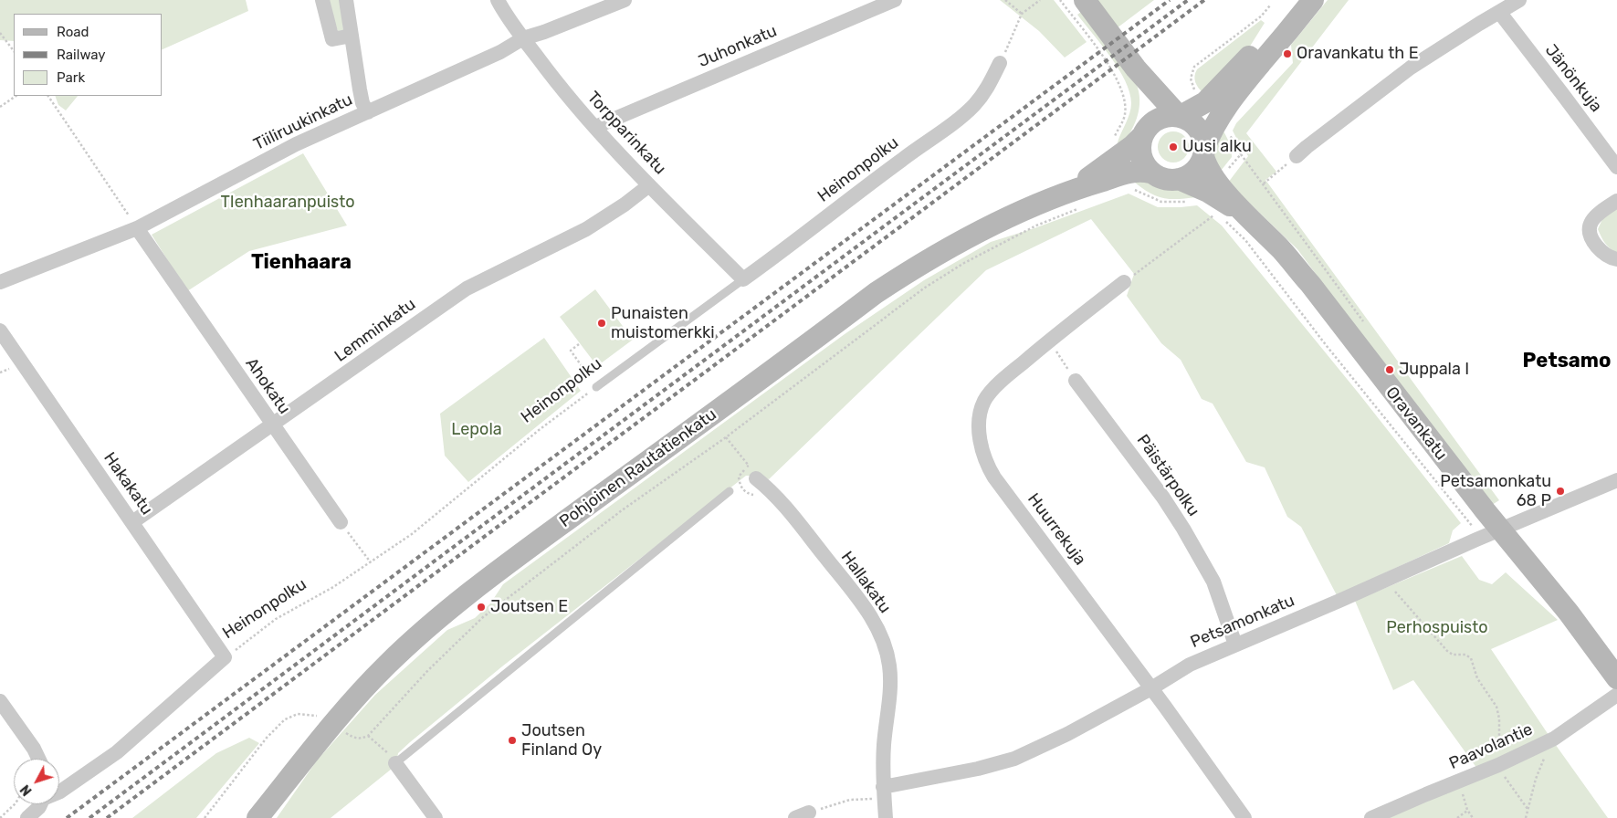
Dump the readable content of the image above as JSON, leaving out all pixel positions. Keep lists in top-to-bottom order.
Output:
{
  "streets": {
    "street": [
      "Juhonkatu",
      "Jänönkuja",
      "Tiiliruukinkatu",
      "Torpparinkatu",
      "Heinonpolku",
      "Lemminkatu",
      "Ahokatu",
      "Oravankatu",
      "Pohjoinen Rautatienkatu",
      "Päistärpolku",
      "Hakakatu",
      "Huurrekuja",
      "Hallakatu",
      "Petsamonkatu",
      "Paavolantie"
    ]
  },
  "crossings": [
    ["Juhonkatu", "Torpparinkatu"],
    ["Tiiliruukinkatu", "Torpparinkatu"],
    ["Tiiliruukinkatu", "Ahokatu"],
    ["Torpparinkatu", "Heinonpolku"],
    ["Torpparinkatu", "Lemminkatu"],
    ["Heinonpolku", "Hakakatu"],
    ["Lemminkatu", "Ahokatu"],
    ["Lemminkatu", "Hakakatu"],
    ["Oravankatu", "Pohjoinen Rautatienkatu"],
    ["Oravankatu", "Petsamonkatu"],
    ["Päistärpolku", "Petsamonkatu"],
    ["Huurrekuja", "Petsamonkatu"],
    ["Hallakatu", "Petsamonkatu"]
  ],
  "districts": ["Tienhaara", "Petsamo"],
  "parks": ["TIenhaaranpuisto", "Lepola", "Perhospuisto"],
  "places": [
    "Oravankatu th E",
    "Uusi alku",
    "Punaisten muistomerkki",
    "Juppala I",
    "Petsamonkatu 68 P",
    "Joutsen E",
    "Joutsen Finland Oy"
  ],
  "legend": ["Road", "Railway", "Park"],
  "north": "bottom left"
}
